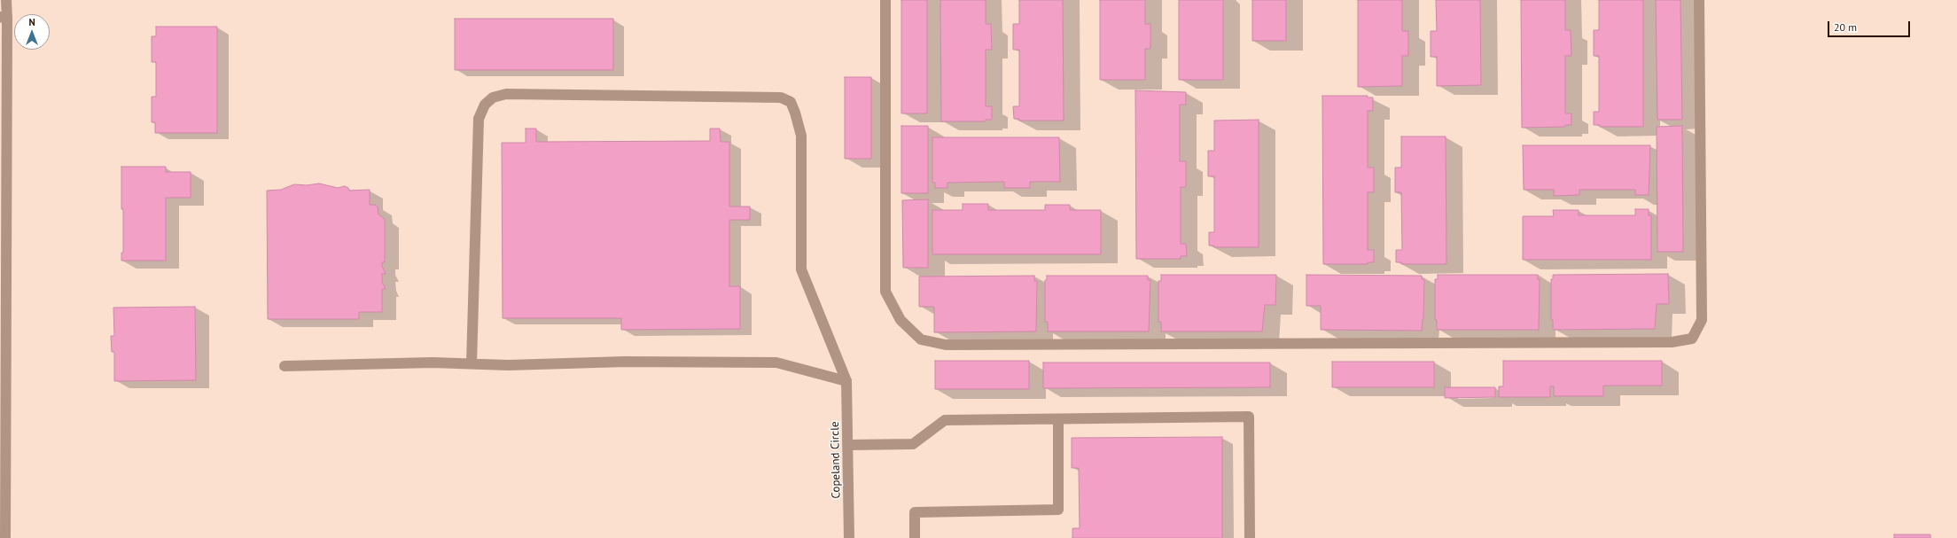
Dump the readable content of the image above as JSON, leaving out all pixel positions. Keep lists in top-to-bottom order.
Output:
{
  "streets": {
    "street": ["Copeland Circle"]
  },
  "scale_bar": "20 m",
  "north": "top"
}
